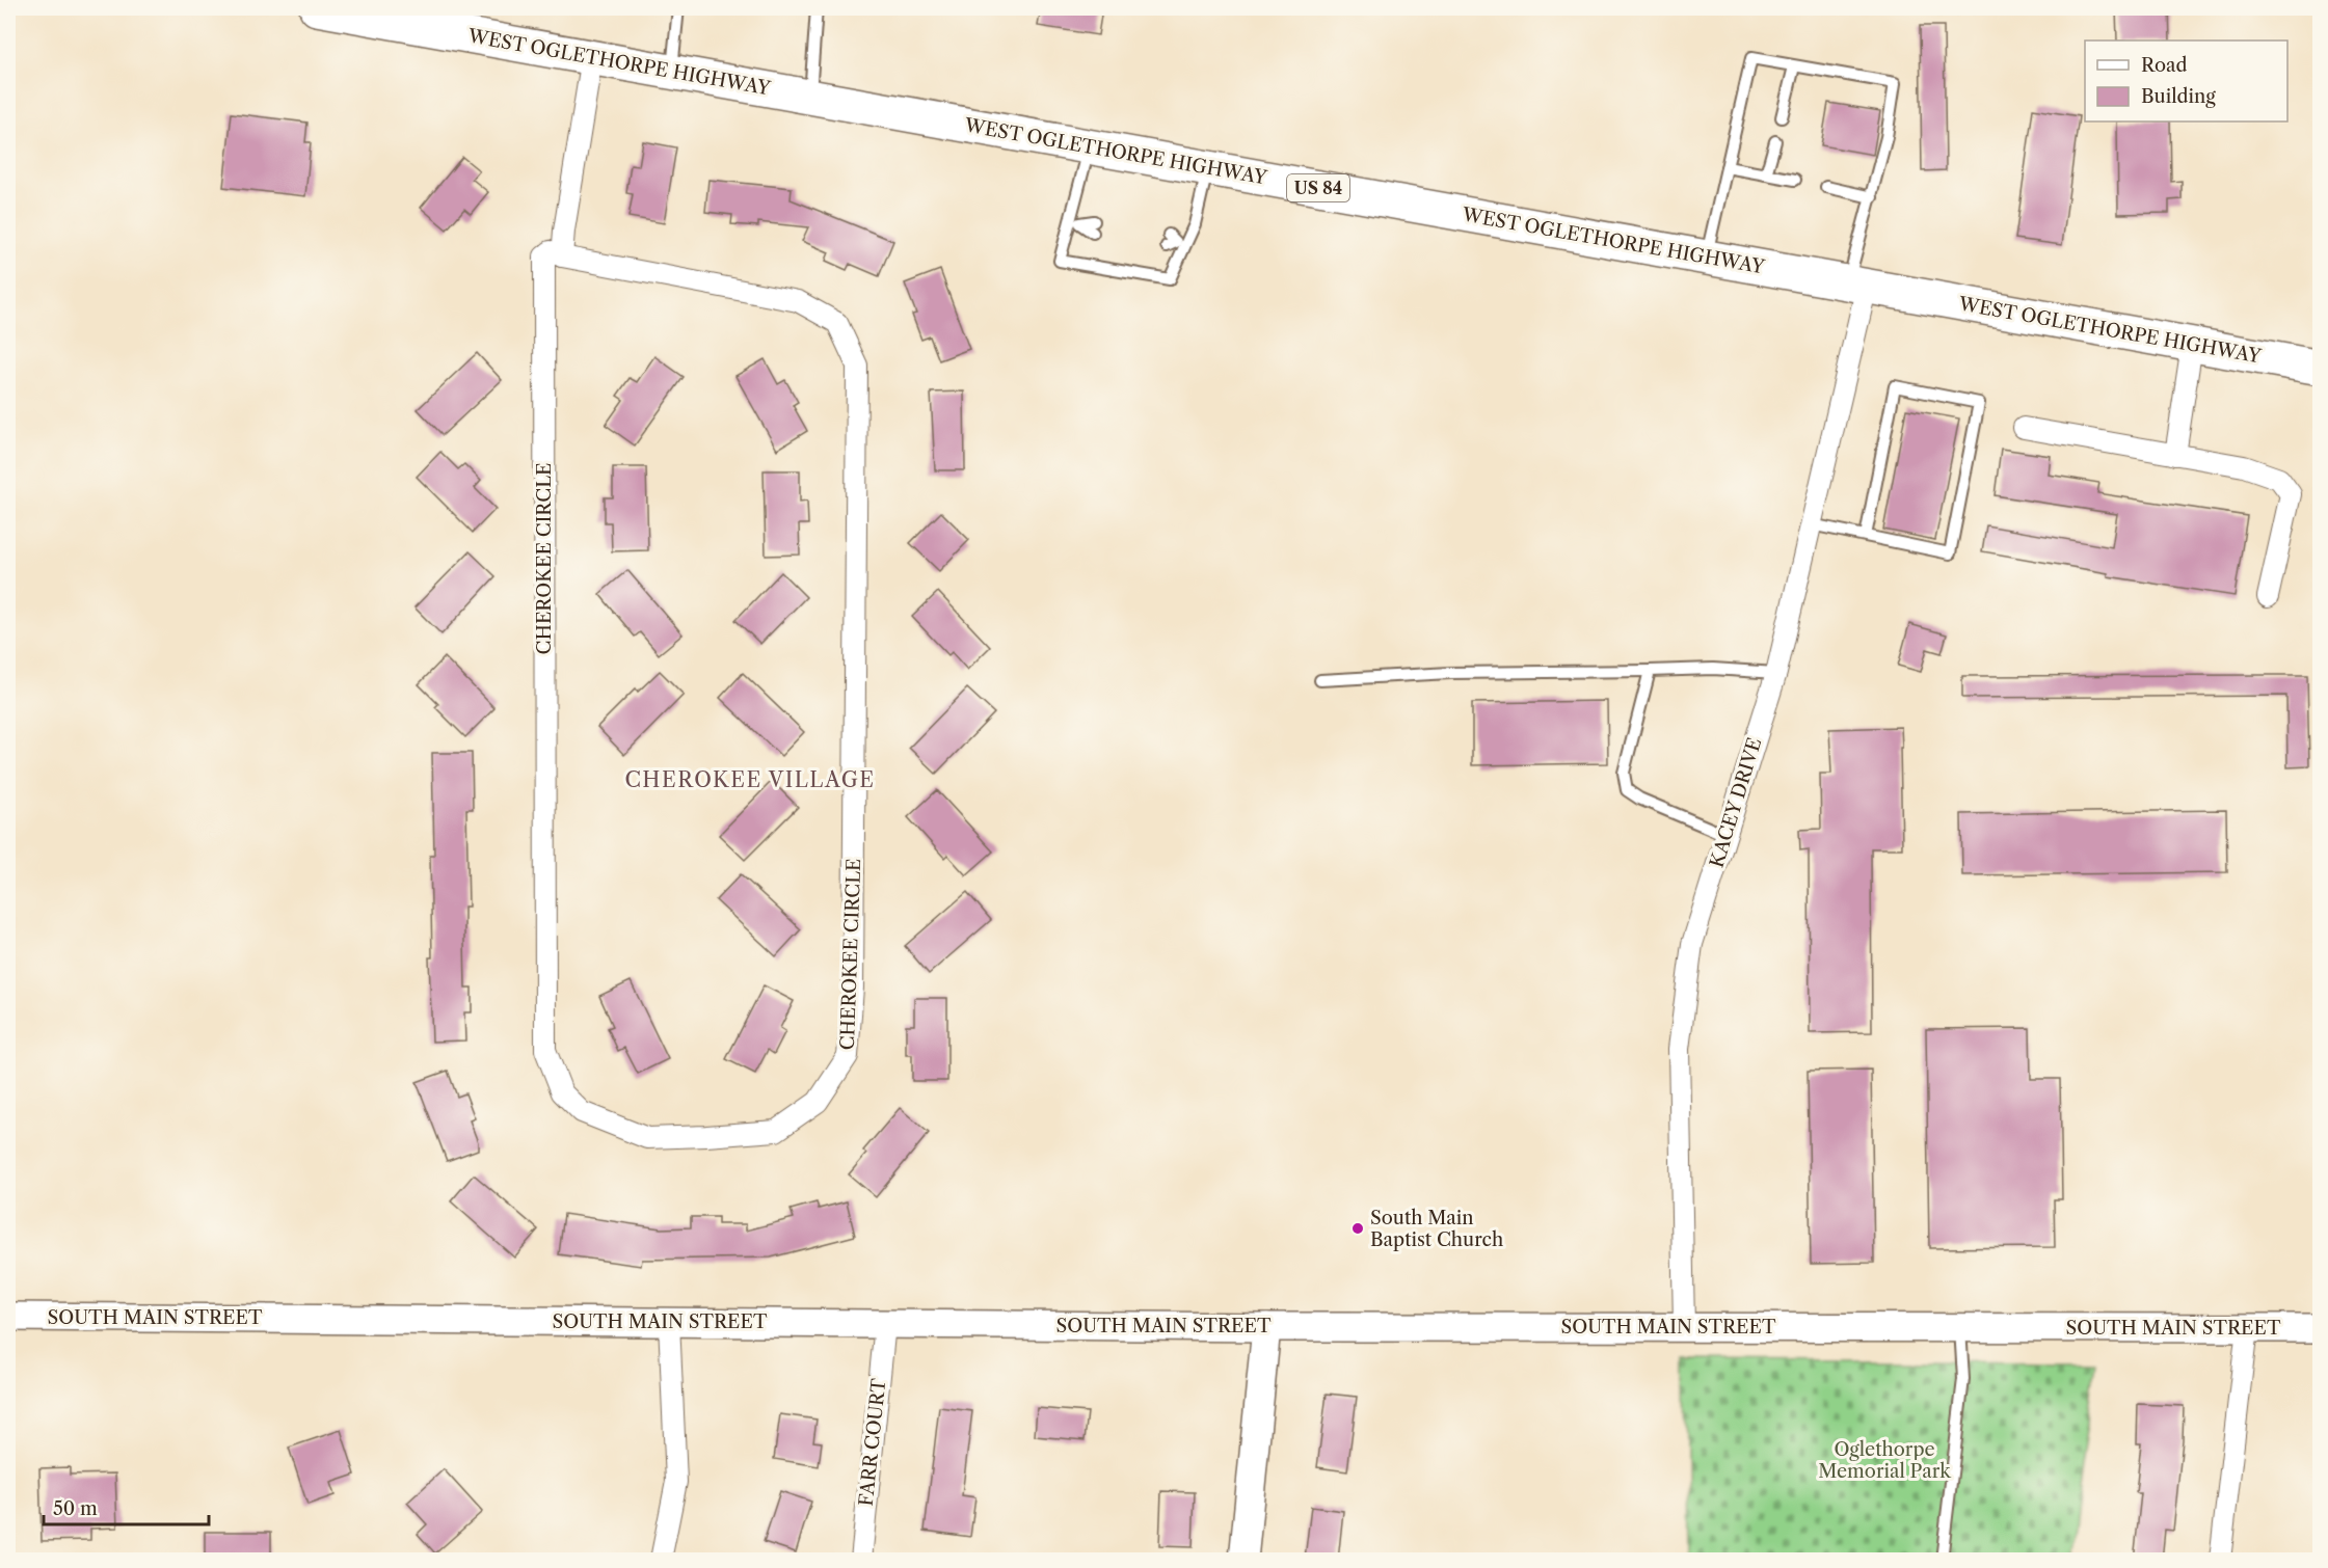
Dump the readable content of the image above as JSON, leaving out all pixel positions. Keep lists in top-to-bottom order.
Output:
{
  "streets": {
    "highway": ["WEST OGLETHORPE HIGHWAY", "US 84"],
    "street": [
      "CHEROKEE CIRCLE",
      "KACEY DRIVE",
      "SOUTH MAIN STREET",
      "FARR COURT"
    ]
  },
  "crossings": [
    ["WEST OGLETHORPE HIGHWAY", "KACEY DRIVE"],
    ["KACEY DRIVE", "SOUTH MAIN STREET"],
    ["SOUTH MAIN STREET", "FARR COURT"]
  ],
  "districts": ["CHEROKEE VILLAGE"],
  "parks": ["Oglethorpe Memorial Park"],
  "places": ["South Main Baptist Church"],
  "legend": ["Road", "Building"],
  "scale_bar": "50 m"
}
